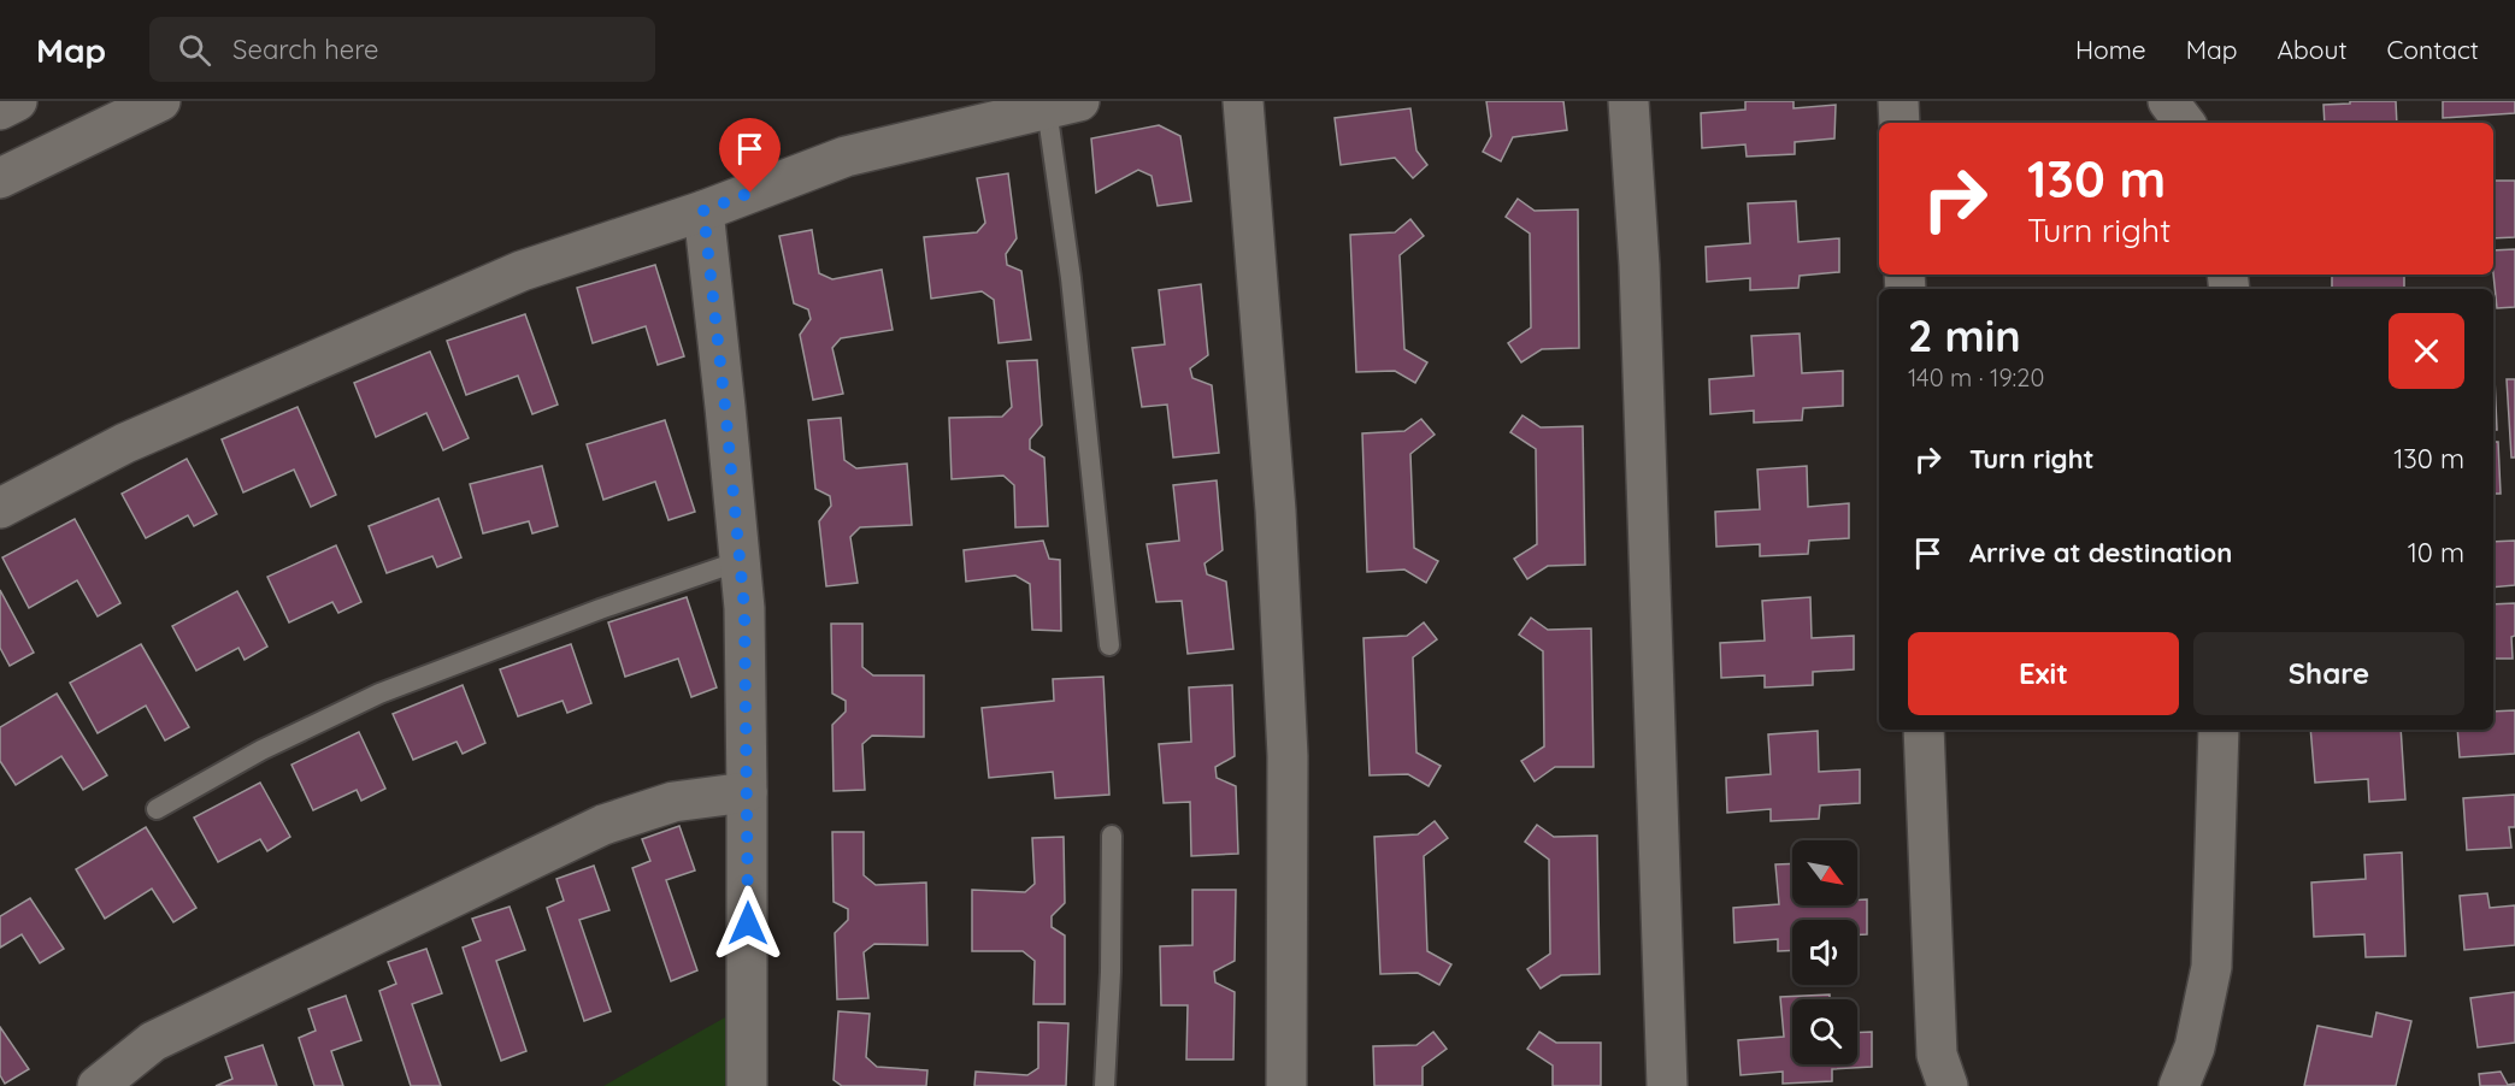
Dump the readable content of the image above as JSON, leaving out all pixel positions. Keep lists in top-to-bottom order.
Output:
{
  "north": "bottom right",
  "page": {
    "header": "Map",
    "search": "Search here",
    "nav": [
      "Home",
      "Map",
      "About",
      "Contact"
    ],
    "turn": ["130 m", "Turn right"],
    "heading": ["2 min", "140 m · 19:20"],
    "list": [
      {
        "name": "Turn right",
        "value": "130 m"
      },
      {
        "name": "Arrive at destination",
        "value": "10 m"
      }
    ],
    "buttons": ["Exit", "Share"]
  }
}
